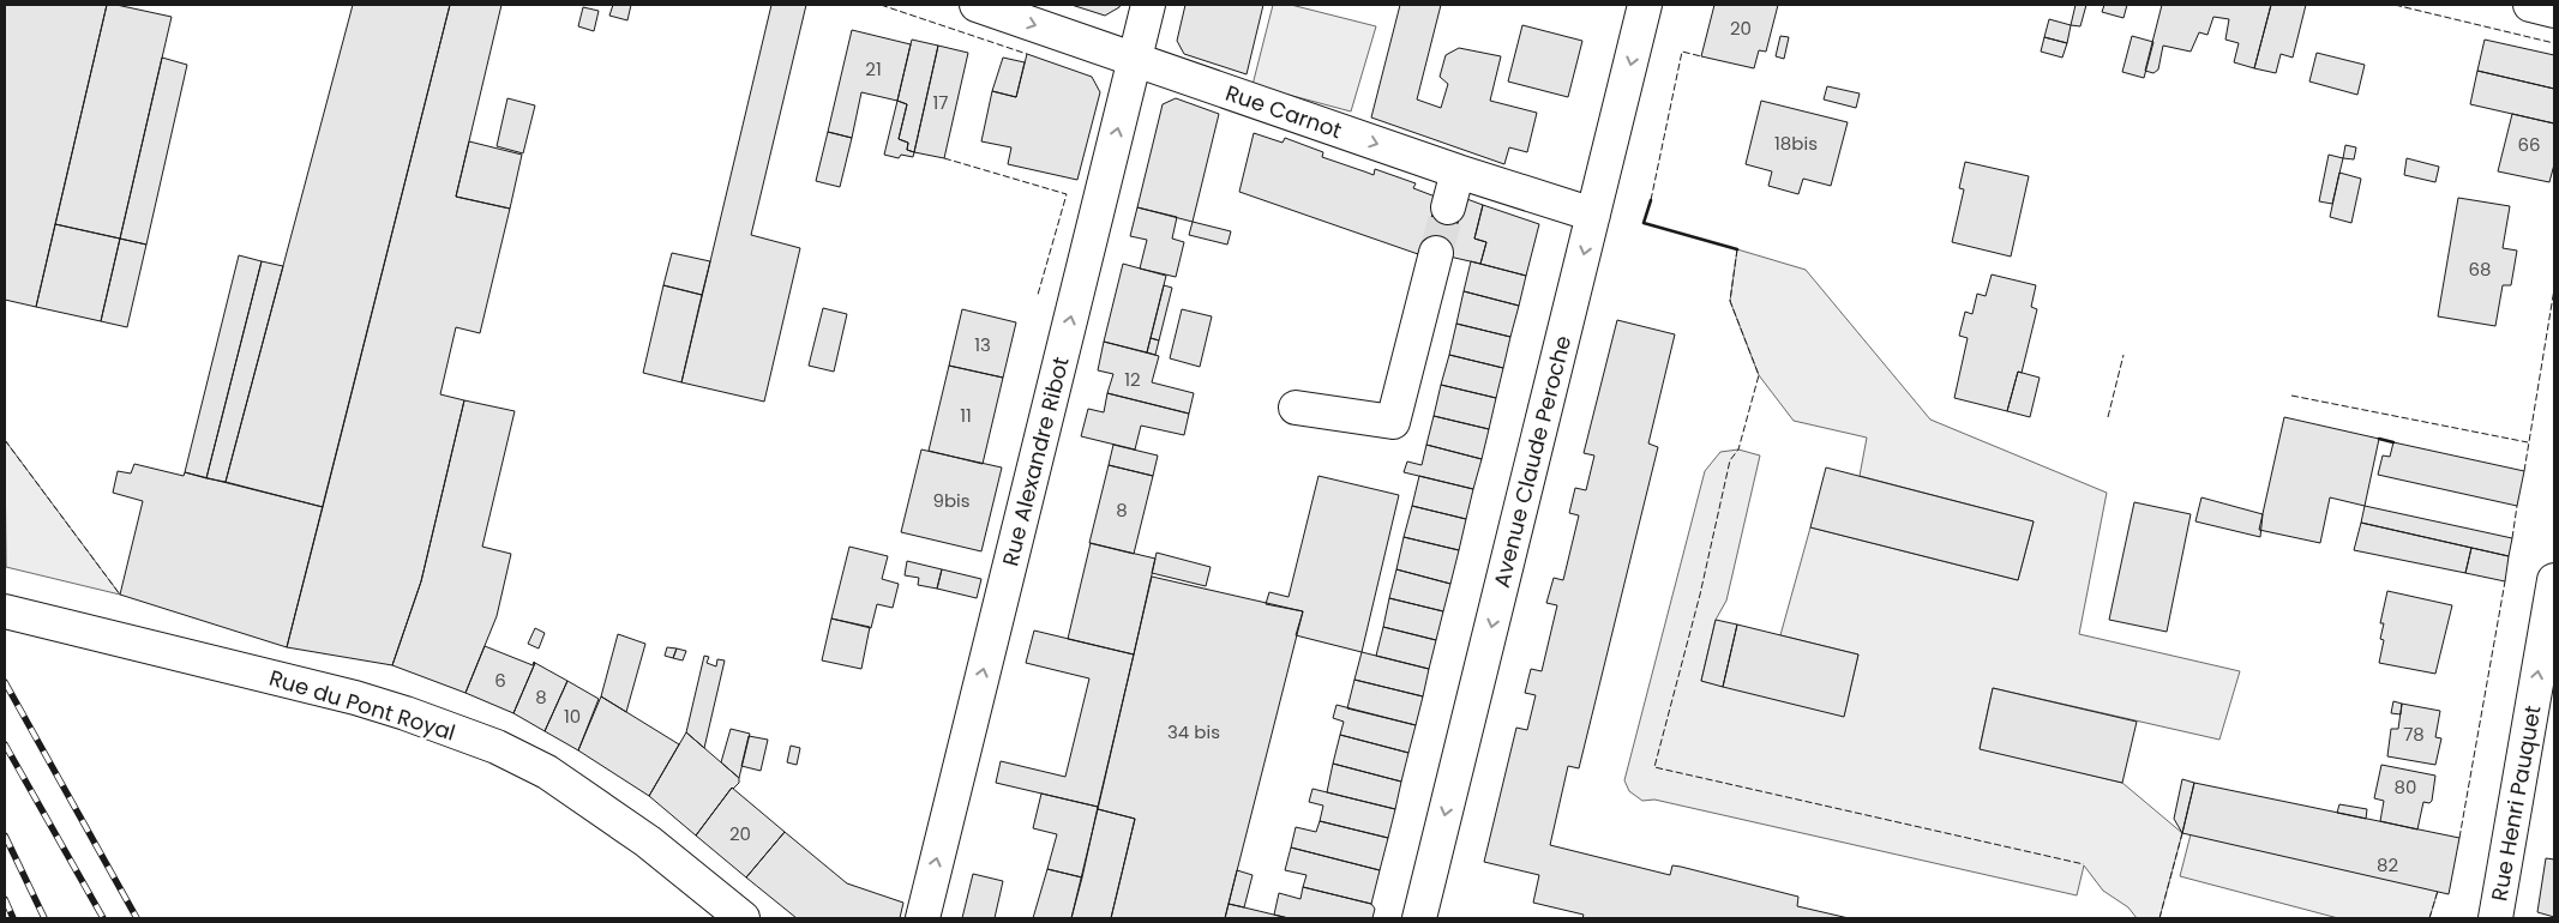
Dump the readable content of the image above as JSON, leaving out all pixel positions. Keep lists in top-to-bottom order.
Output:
{
  "streets": {
    "street": [
      "Rue Carnot",
      "Rue Alexandre Ribot",
      "Avenue Claude Peroche",
      "Rue du Pont Royal",
      "Rue Henri Pauquet"
    ]
  },
  "crossings": [
    ["Rue Carnot", "Rue Alexandre Ribot"],
    ["Rue Carnot", "Avenue Claude Peroche"]
  ],
  "one_way": [
    "Rue Carnot",
    "Rue Alexandre Ribot",
    "Avenue Claude Peroche",
    "Rue Henri Pauquet"
  ],
  "house_numbers": [
    "20",
    "21",
    "17",
    "18bis",
    "66",
    "68",
    "13",
    "12",
    "11",
    "9bis",
    "8",
    "6",
    "8",
    "10",
    "34 bis",
    "78",
    "80",
    "20",
    "82"
  ]
}
